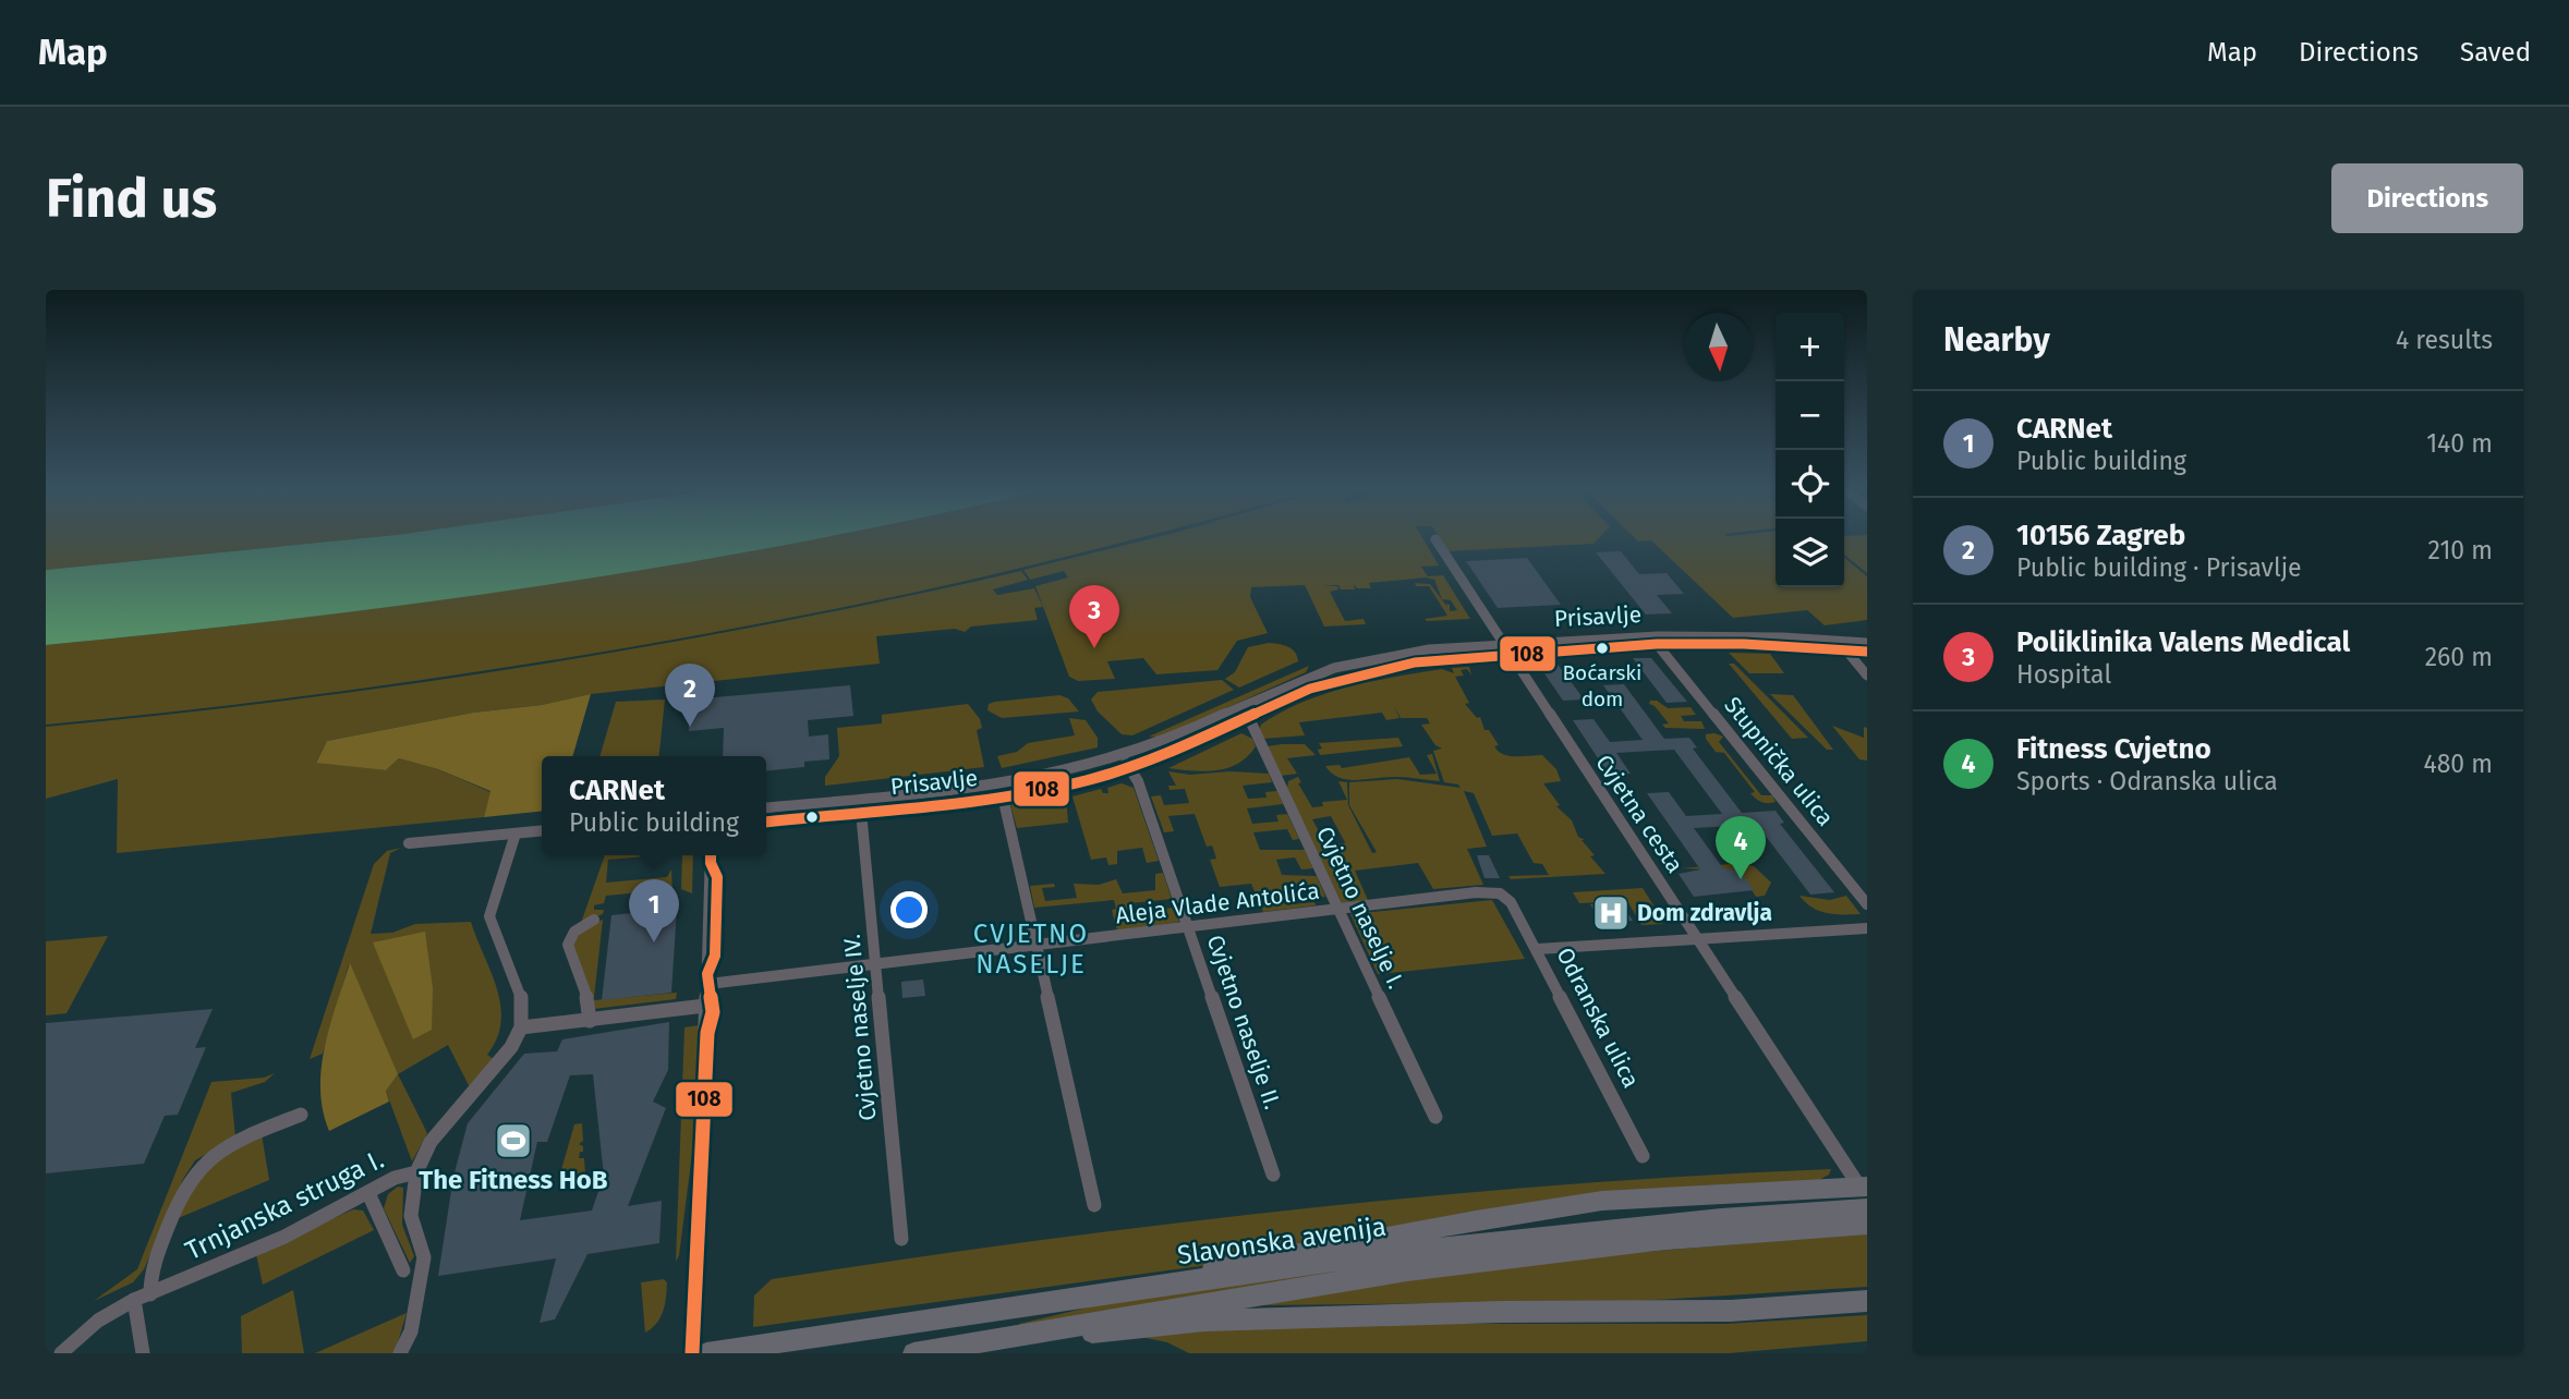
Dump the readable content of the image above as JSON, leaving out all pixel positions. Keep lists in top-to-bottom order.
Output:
{
  "streets": {
    "main road": ["Slavonska avenija"],
    "street": [
      "Prisavlje",
      "Stupnička ulica",
      "Cvjetna cesta",
      "Aleja Vlade Antolića",
      "Cvjetno naselje I.",
      "Odranska ulica",
      "Cvjetno naselje II.",
      "Cvjetno naselje IV.",
      "Trnjanska struga I."
    ]
  },
  "crossings": [
    ["Prisavlje", "Stupnička ulica"],
    ["Prisavlje", "Cvjetna cesta"],
    ["Prisavlje", "Cvjetno naselje I."],
    ["Prisavlje", "Cvjetno naselje II."],
    ["Prisavlje", "Cvjetno naselje IV."],
    ["Cvjetna cesta", "Odranska ulica"],
    ["Aleja Vlade Antolića", "Cvjetno naselje I."],
    ["Aleja Vlade Antolića", "Odranska ulica"],
    ["Aleja Vlade Antolića", "Cvjetno naselje II."],
    ["Aleja Vlade Antolića", "Cvjetno naselje IV."]
  ],
  "districts": ["CVJETNO NASELJE"],
  "places": {
    "other": ["Boćarski dom"],
    "hospital": ["Dom zdravlja"],
    "sports": ["The Fitness HoB"]
  },
  "lines": ["transit line 108"],
  "north": "bottom",
  "page": {
    "header": "Map",
    "nav": ["Map", "Directions", "Saved"],
    "buttons": "Directions",
    "title": "Find us",
    "heading": ["Nearby", "4 results"],
    "map_buttons": ["+", "−"],
    "list": [
      {
        "mark": "1",
        "name": "CARNet",
        "note": "Public building",
        "value": "140 m"
      },
      {
        "mark": "2",
        "name": "10156 Zagreb",
        "note": "Public building · Prisavlje",
        "value": "210 m"
      },
      {
        "mark": "3",
        "name": "Poliklinika Valens Medical",
        "note": "Hospital",
        "value": "260 m"
      },
      {
        "mark": "4",
        "name": "Fitness Cvjetno",
        "note": "Sports · Odranska ulica",
        "value": "480 m"
      }
    ],
    "pins": [
      "3",
      "2",
      "4",
      "1"
    ],
    "popup": ["CARNet", "Public building"]
  }
}
